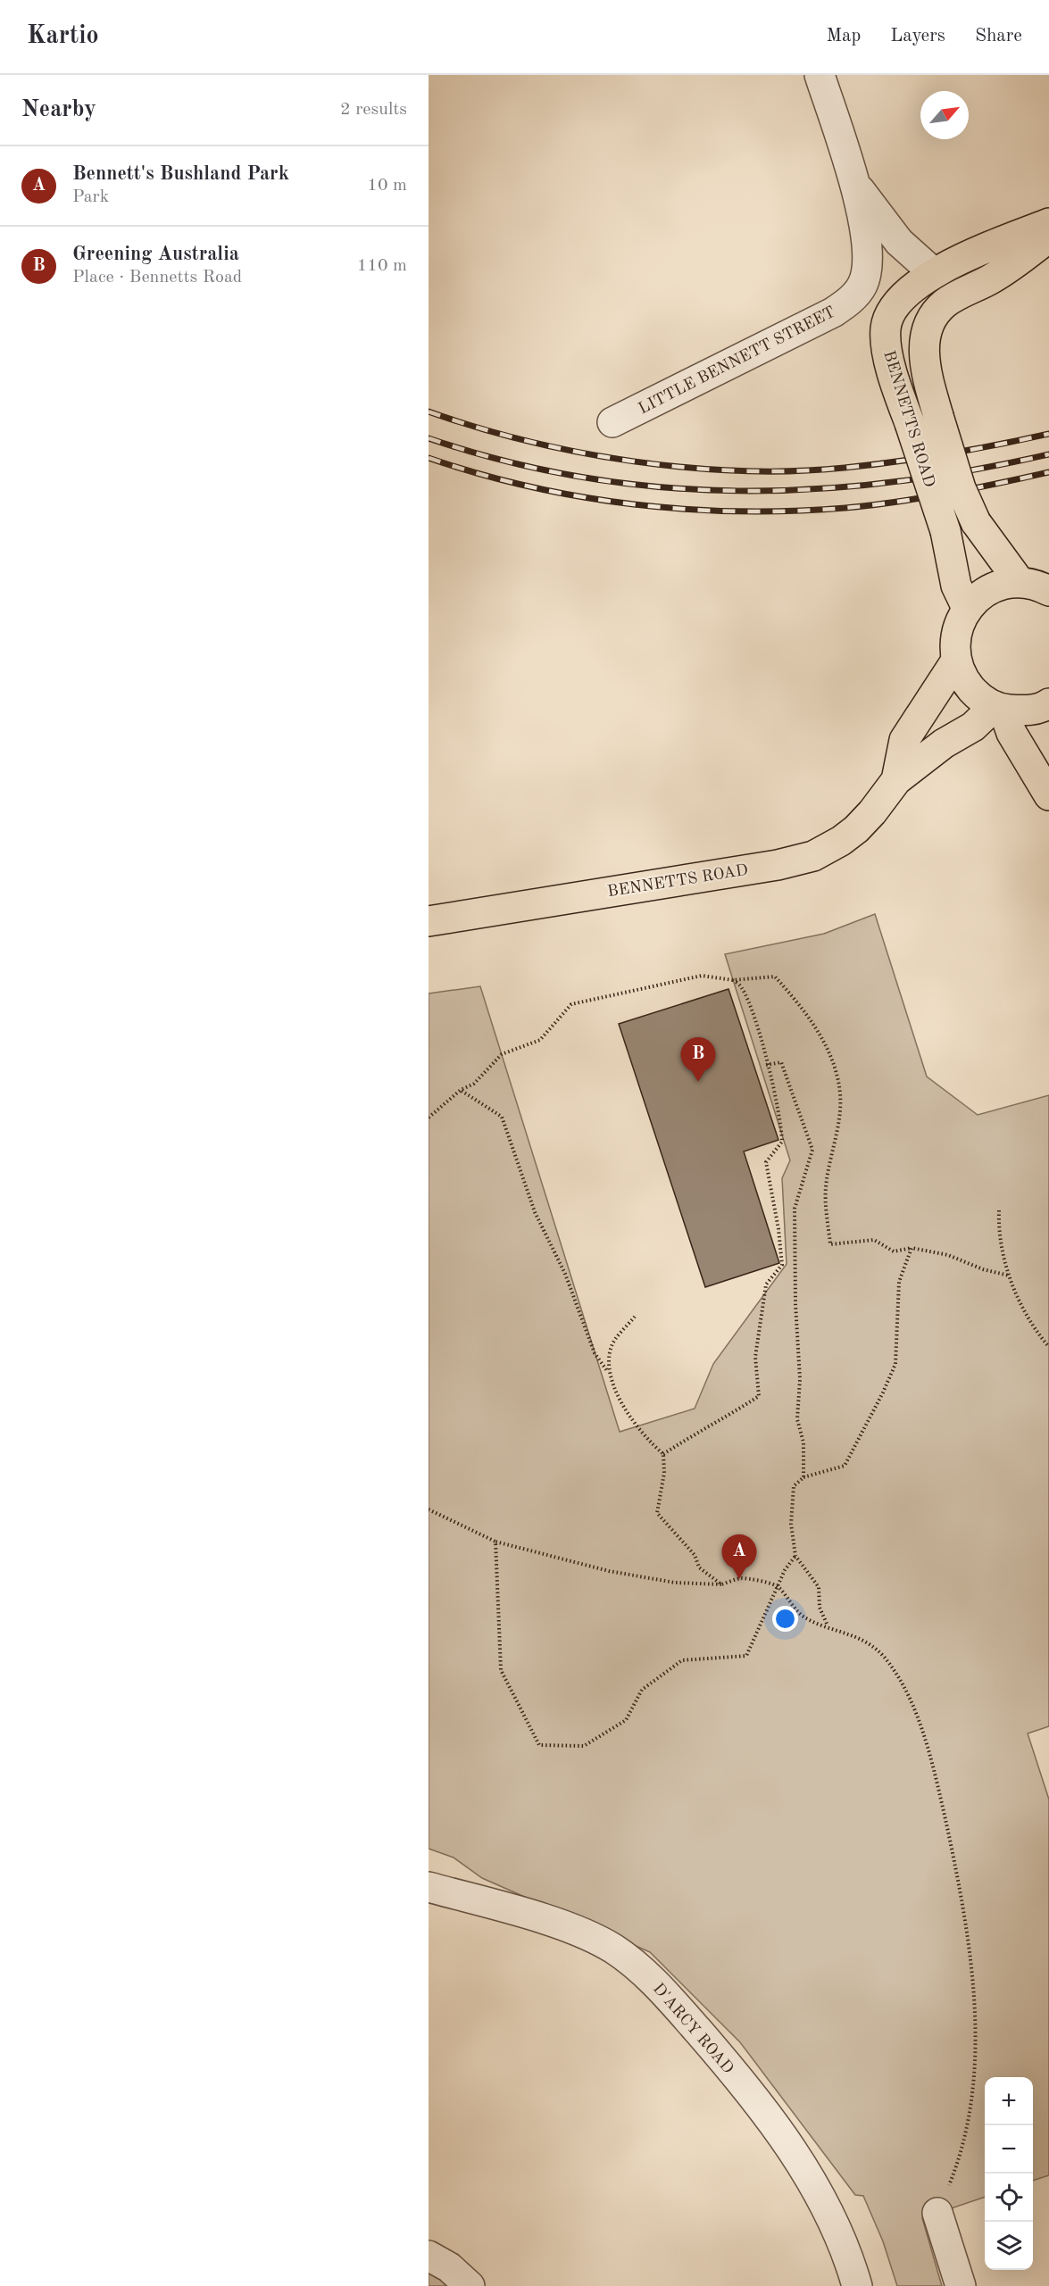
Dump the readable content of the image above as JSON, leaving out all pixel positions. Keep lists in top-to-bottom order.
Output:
{
  "streets": {
    "main road": ["BENNETTS ROAD"],
    "street": ["LITTLE BENNETT STREET", "D'ARCY ROAD"]
  },
  "north": "top right",
  "page": {
    "header": "Kartio",
    "nav": ["Map", "Layers", "Share"],
    "heading": ["Nearby", "2 results"],
    "list": [
      {
        "mark": "A",
        "name": "Bennett's Bushland Park",
        "note": "Park",
        "value": "10 m"
      },
      {
        "mark": "B",
        "name": "Greening Australia",
        "note": "Place · Bennetts Road",
        "value": "110 m"
      }
    ],
    "pins": ["B", "A"],
    "map_buttons": ["+", "−"]
  }
}
